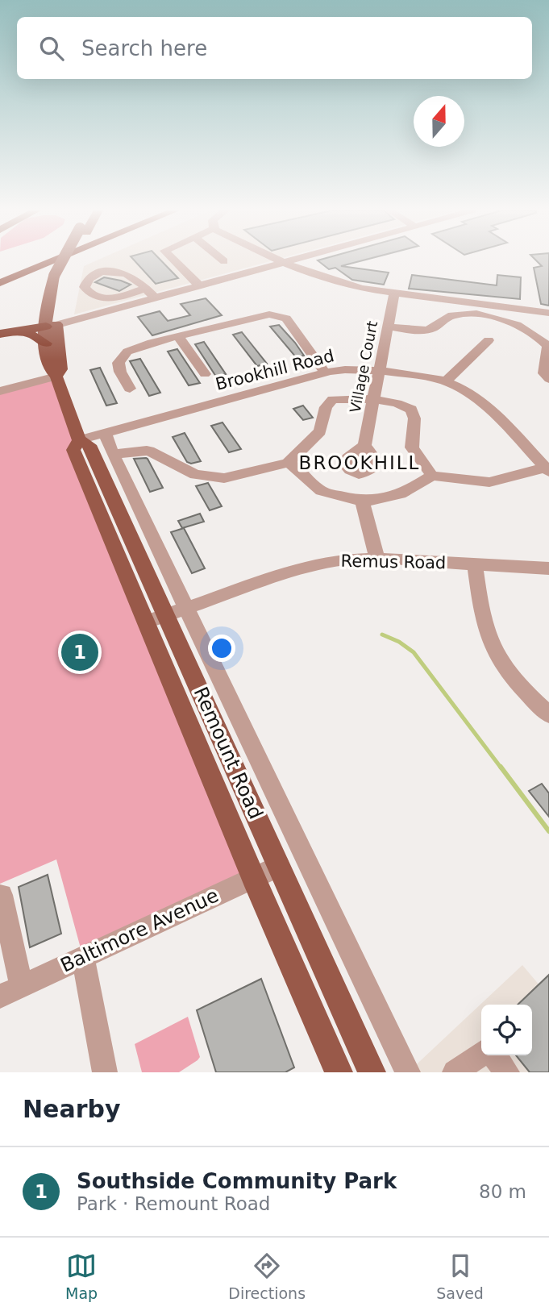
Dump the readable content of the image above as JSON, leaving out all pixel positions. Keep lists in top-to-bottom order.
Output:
{
  "streets": {
    "main road": ["Remount Road"],
    "street": [
      "Village Court",
      "Brookhill Road",
      "Remus Road",
      "Baltimore Avenue"
    ]
  },
  "crossings": [
    ["Village Court", "Brookhill Road"],
    ["Brookhill Road", "Remount Road"],
    ["Remus Road", "Remount Road"],
    ["Remount Road", "Baltimore Avenue"]
  ],
  "districts": ["BROOKHILL"],
  "north": "top",
  "page": {
    "search": "Search here",
    "pins": "1",
    "heading": "Nearby",
    "list": [
      {
        "mark": "1",
        "name": "Southside Community Park",
        "note": "Park · Remount Road",
        "value": "80 m"
      }
    ],
    "nav": ["Map", "Directions", "Saved"]
  }
}
